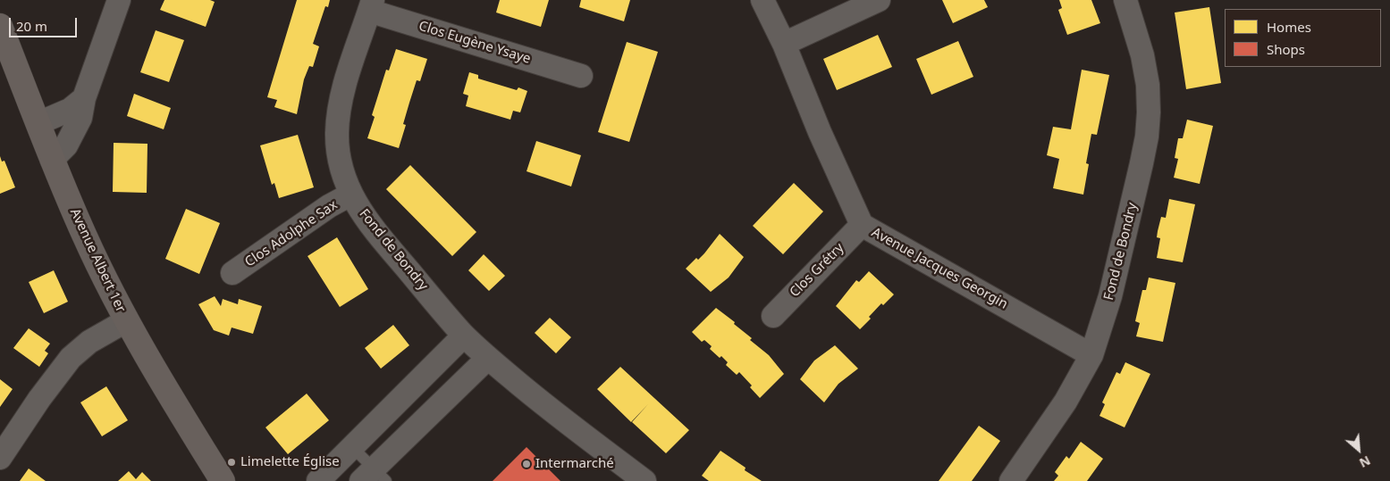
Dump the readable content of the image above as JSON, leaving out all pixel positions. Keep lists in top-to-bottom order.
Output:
{
  "streets": {
    "main road": ["Avenue Albert 1er"],
    "street": [
      "Clos Eugène Ysaye",
      "Clos Adolphe Sax",
      "Fond de Bondry",
      "Avenue Jacques Georgin",
      "Clos Grétry"
    ]
  },
  "crossings": [
    ["Clos Eugène Ysaye", "Fond de Bondry"],
    ["Clos Adolphe Sax", "Fond de Bondry"],
    ["Fond de Bondry", "Avenue Jacques Georgin"],
    ["Avenue Jacques Georgin", "Clos Grétry"]
  ],
  "places": ["Limelette Église", "Intermarché"],
  "legend": ["Homes", "Shops"],
  "scale_bar": "20 m",
  "north": "bottom right"
}
